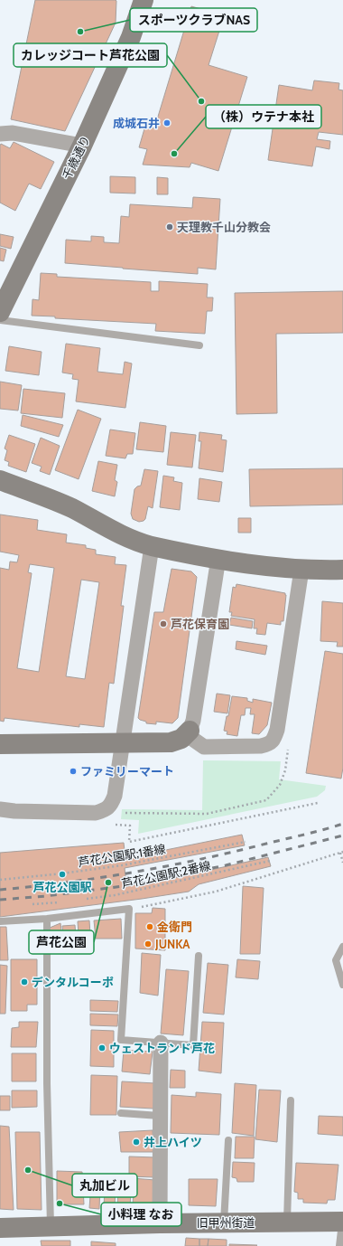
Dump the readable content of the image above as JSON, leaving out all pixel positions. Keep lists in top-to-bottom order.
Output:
{
  "streets": {
    "street": ["千歳通り", "旧甲州街道"],
    "path": ["芦花公園駅;1番線", "芦花公園駅;2番線"]
  },
  "places": [
    "スポーツクラブNAS",
    "カレッジコート芦花公園",
    "成城石井",
    "（株）ウテナ本社",
    "天理教千山分教会",
    "芦花保育園",
    "ファミリーマート",
    "芦花公園駅",
    "芦花公園",
    "金衛門",
    "JUNKA",
    "デンタルコーポ",
    "ウェストランド芦花",
    "井上ハイツ",
    "丸加ビル",
    "小料理 なお"
  ]
}
